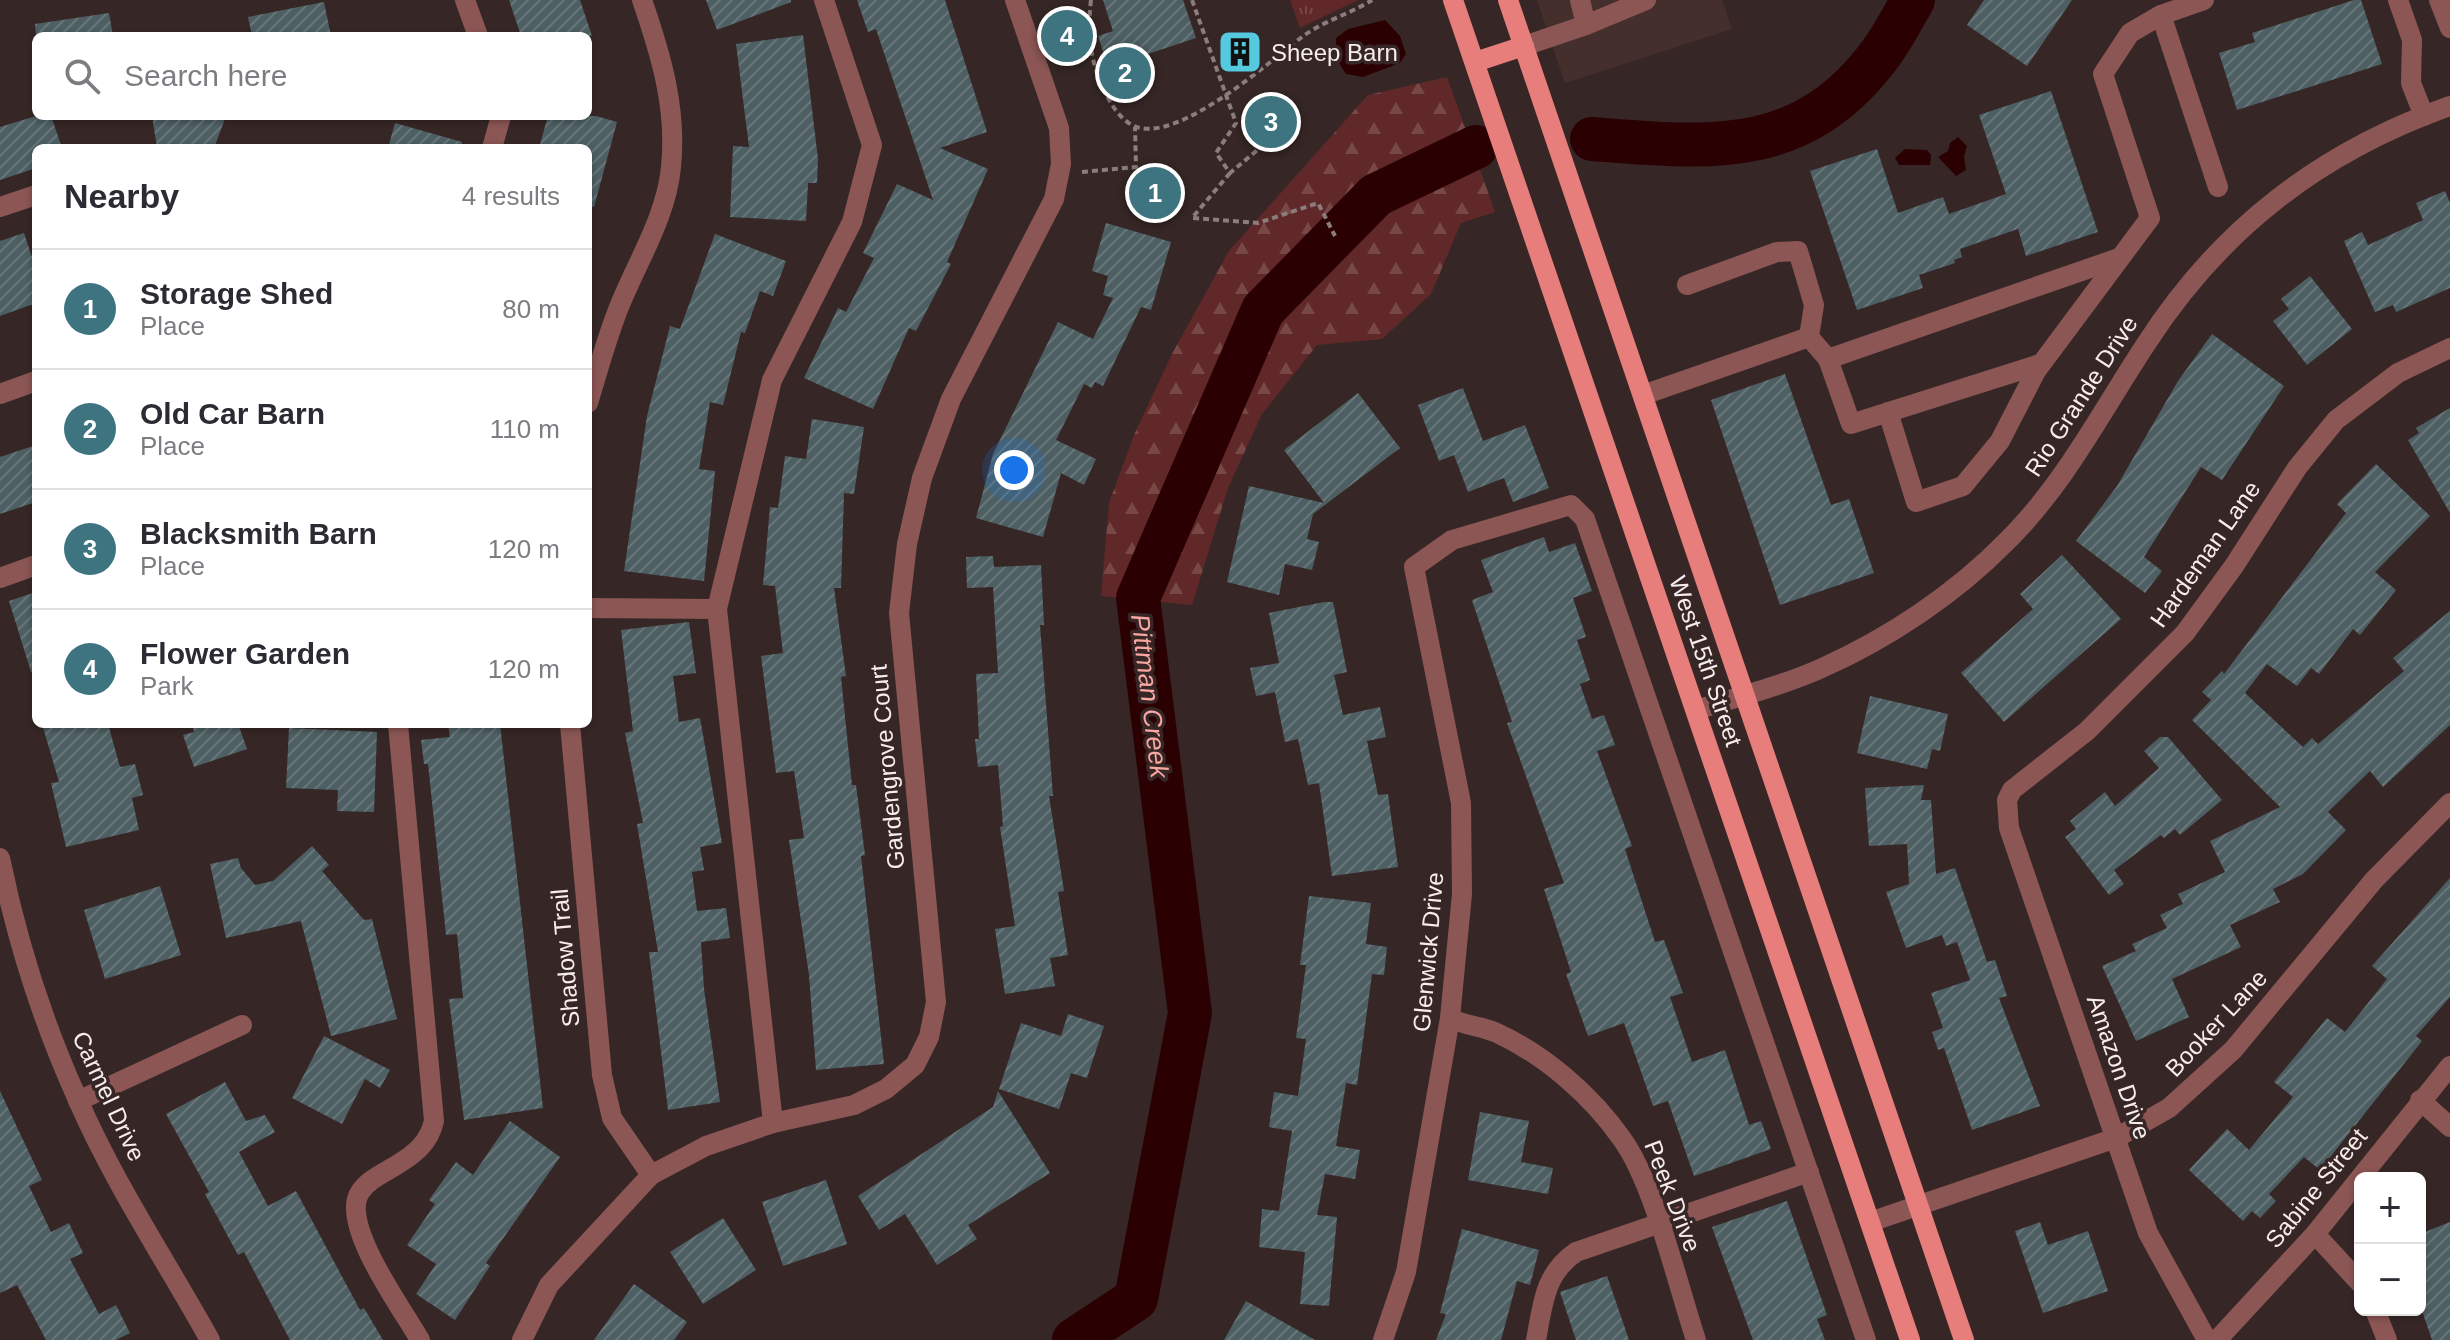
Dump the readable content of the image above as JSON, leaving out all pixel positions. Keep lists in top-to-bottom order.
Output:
{
  "streets": {
    "main road": ["West 15th Street"],
    "street": [
      "Rio Grande Drive",
      "Hardeman Lane",
      "Gardengrove Court",
      "Glenwick Drive",
      "Shadow Trail",
      "Booker Lane",
      "Amazon Drive",
      "Carmel Drive",
      "Sabine Street",
      "Peek Drive"
    ]
  },
  "crossings": [
    ["Rio Grande Drive", "West 15th Street"],
    ["Hardeman Lane", "Amazon Drive"],
    ["West 15th Street", "Booker Lane"],
    ["Gardengrove Court", "Shadow Trail"],
    ["Glenwick Drive", "Peek Drive"],
    ["Booker Lane", "Amazon Drive"]
  ],
  "water": ["Pittman Creek"],
  "places": {
    "building": ["Sheep Barn"]
  },
  "page": {
    "pins": [
      "4",
      "2",
      "3",
      "1"
    ],
    "search": "Search here",
    "heading": ["Nearby", "4 results"],
    "list": [
      {
        "mark": "1",
        "name": "Storage Shed",
        "note": "Place",
        "value": "80 m"
      },
      {
        "mark": "2",
        "name": "Old Car Barn",
        "note": "Place",
        "value": "110 m"
      },
      {
        "mark": "3",
        "name": "Blacksmith Barn",
        "note": "Place",
        "value": "120 m"
      },
      {
        "mark": "4",
        "name": "Flower Garden",
        "note": "Park",
        "value": "120 m"
      }
    ],
    "map_buttons": ["+", "−"]
  }
}
